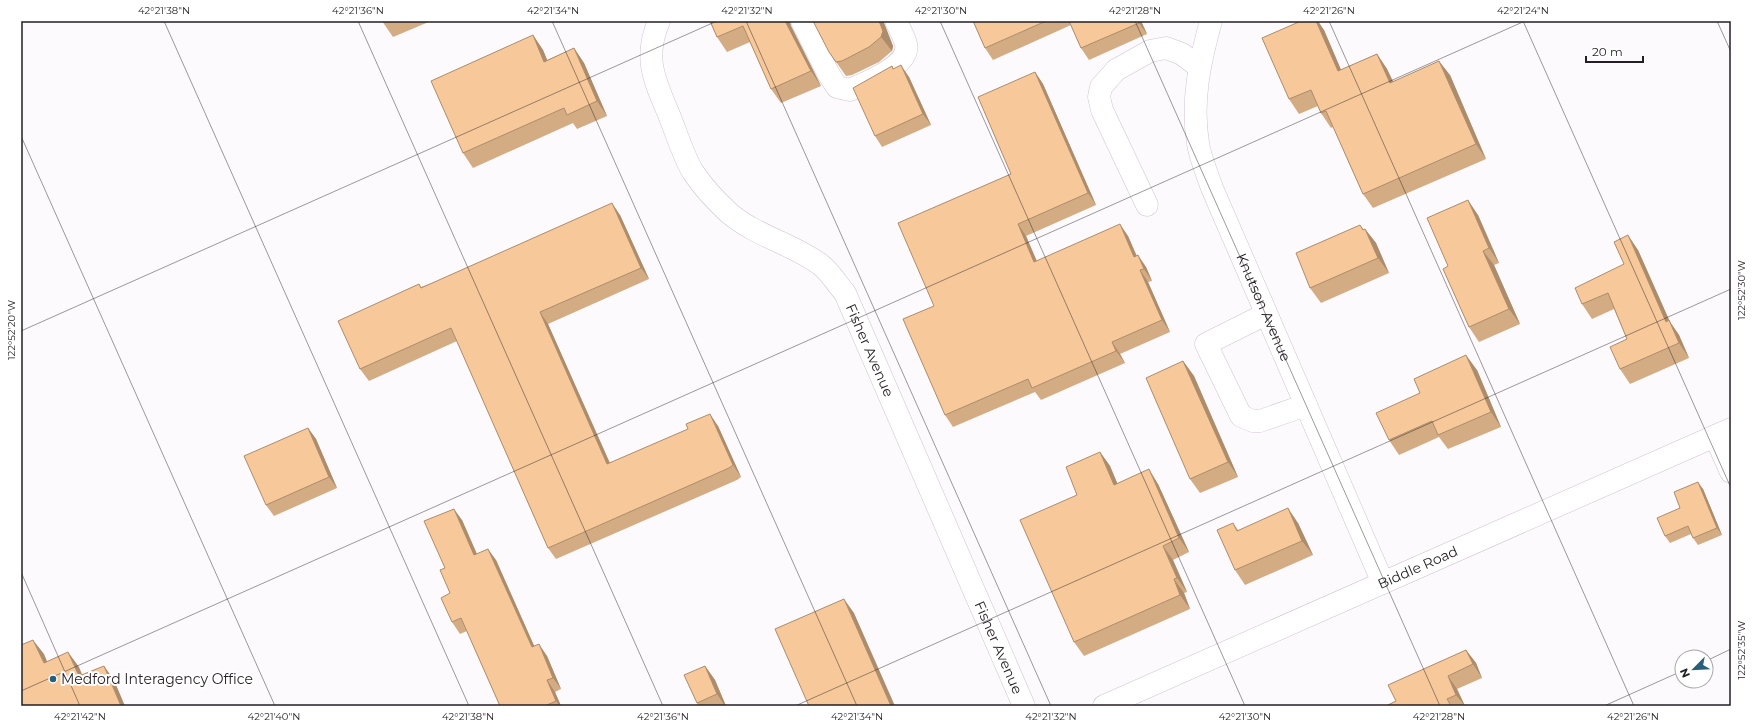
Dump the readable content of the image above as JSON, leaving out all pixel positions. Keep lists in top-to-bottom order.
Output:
{
  "streets": {
    "street": ["Knutson Avenue", "Fisher Avenue", "Biddle Road"]
  },
  "crossings": [
    ["Knutson Avenue", "Biddle Road"]
  ],
  "places": ["Medford Interagency Office"],
  "scale_bar": "20 m",
  "north": "bottom left",
  "coordinates": [
    "42°21'38\"N",
    "42°21'36\"N",
    "42°21'34\"N",
    "42°21'32\"N",
    "42°21'30\"N",
    "42°21'28\"N",
    "42°21'26\"N",
    "42°21'24\"N",
    "122°52'30\"W",
    "122°52'20\"W",
    "122°52'35\"W",
    "42°21'42\"N",
    "42°21'40\"N"
  ]
}
